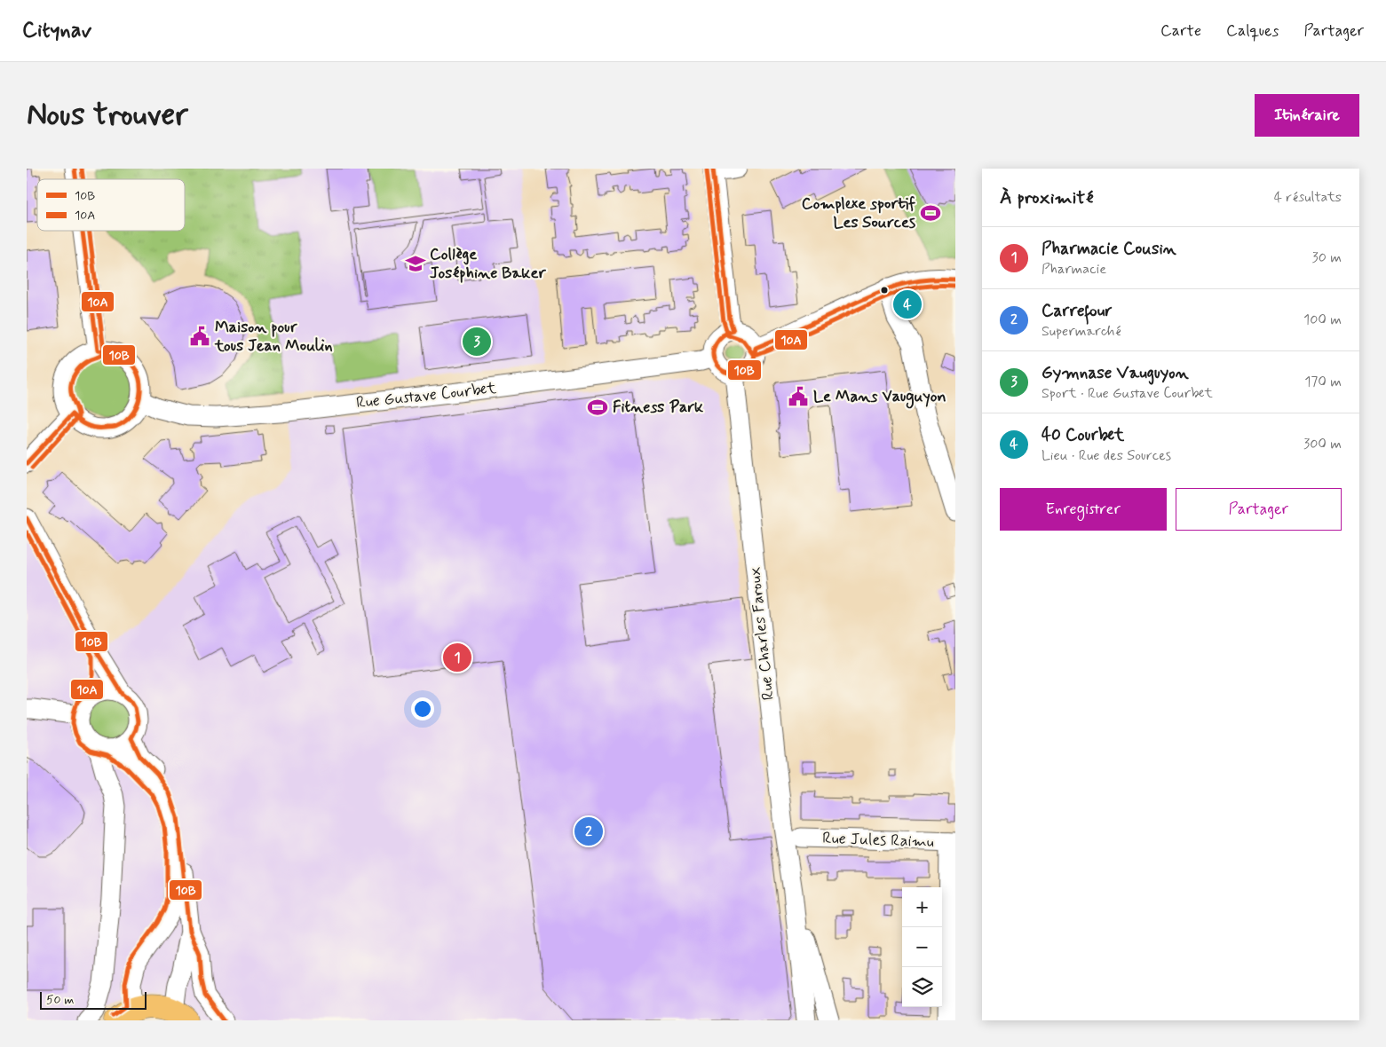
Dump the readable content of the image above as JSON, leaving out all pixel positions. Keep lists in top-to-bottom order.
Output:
{
  "streets": {
    "street": ["Rue Gustave Courbet", "Rue Charles Faroux", "Rue Jules Raimu"]
  },
  "crossings": [
    ["Rue Gustave Courbet", "Rue Charles Faroux"]
  ],
  "places": {
    "sports": ["Complexe sportif Les Sources", "Fitness Park"],
    "school or university": ["Collège Joséphine Baker"],
    "public building": ["Maison pour tous Jean Moulin", "Le Mans Vauguyon"]
  },
  "lines": ["transit line 10B", "transit line 10A"],
  "legend": ["10B", "10A"],
  "scale_bar": "50 m",
  "page": {
    "header": "Citynav",
    "nav": ["Carte", "Calques", "Partager"],
    "buttons": [
      "Itinéraire",
      ["Enregistrer", "Partager"]
    ],
    "title": "Nous trouver",
    "heading": ["À proximité", "4 résultats"],
    "list": [
      {
        "mark": "1",
        "name": "Pharmacie Cousin",
        "note": "Pharmacie",
        "value": "30 m"
      },
      {
        "mark": "2",
        "name": "Carrefour",
        "note": "Supermarché",
        "value": "100 m"
      },
      {
        "mark": "3",
        "name": "Gymnase Vauguyon",
        "note": "Sport · Rue Gustave Courbet",
        "value": "170 m"
      },
      {
        "mark": "4",
        "name": "40 Courbet",
        "note": "Lieu · Rue des Sources",
        "value": "300 m"
      }
    ],
    "pins": [
      "4",
      "3",
      "1",
      "2"
    ],
    "map_buttons": ["+", "−"],
    "scale": "50 m"
  }
}
